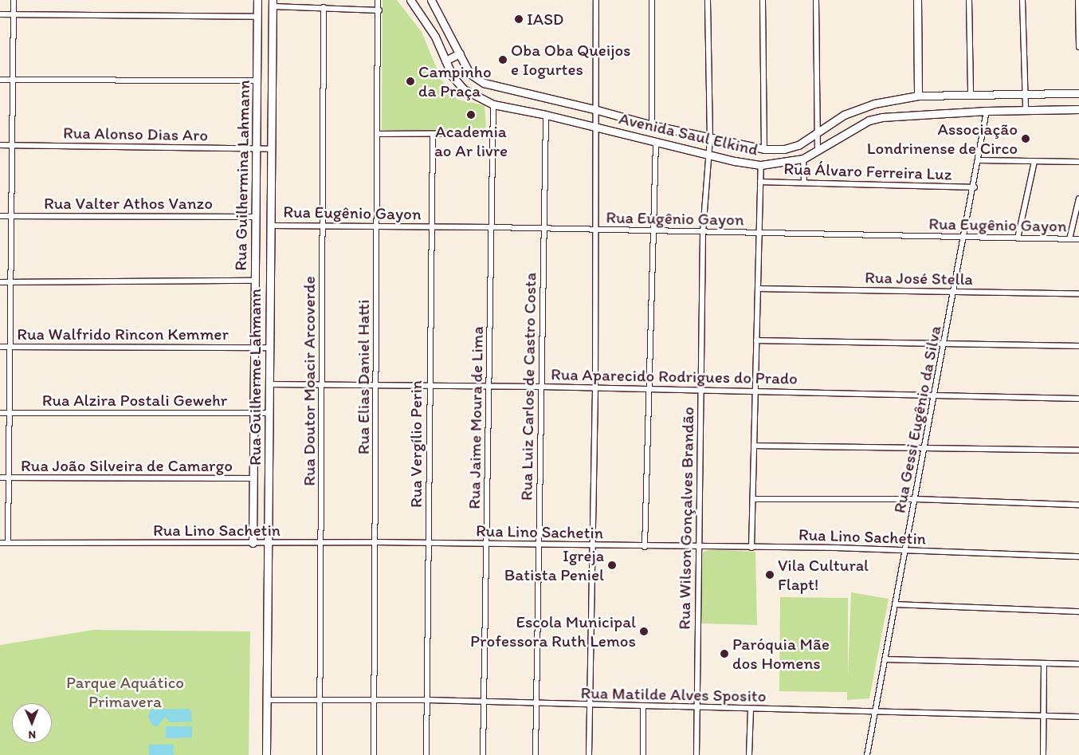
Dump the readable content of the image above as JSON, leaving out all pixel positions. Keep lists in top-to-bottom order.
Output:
{
  "streets": {
    "main road": ["Avenida Saul Elkind", "Rua Guilhermina Lahmann", "Rua Guilherme Lahmann"],
    "street": [
      "Rua Alonso Dias Aro",
      "Rua Álvaro Ferreira Luz",
      "Rua Valter Athos Vanzo",
      "Rua Eugênio Gayon",
      "Rua José Stella",
      "Rua Walfrido Rincon Kemmer",
      "Rua Aparecido Rodrigues do Prado",
      "Rua Elias Daniel Hatti",
      "Rua Doutor Moacir Arcoverde",
      "Rua Luiz Carlos de Castro Costa",
      "Rua Alzira Postali Gewehr",
      "Rua Jaime Moura de Lima",
      "Rua Gessi Eugênio da Silva",
      "Rua Vergílio Perin",
      "Rua João Silveira de Camargo",
      "Rua Wilson Gonçalves Brandão",
      "Rua Lino Sachetin",
      "Rua Matilde Alves Sposito"
    ]
  },
  "crossings": [
    ["Rua Alonso Dias Aro", "Rua Guilhermina Lahmann"],
    ["Rua Alonso Dias Aro", "Rua Guilherme Lahmann"],
    ["Avenida Saul Elkind", "Rua Luiz Carlos de Castro Costa"],
    ["Avenida Saul Elkind", "Rua Jaime Moura de Lima"],
    ["Avenida Saul Elkind", "Rua Gessi Eugênio da Silva"],
    ["Avenida Saul Elkind", "Rua Wilson Gonçalves Brandão"],
    ["Rua Álvaro Ferreira Luz", "Rua Gessi Eugênio da Silva"],
    ["Rua Guilhermina Lahmann", "Rua Valter Athos Vanzo"],
    ["Rua Guilhermina Lahmann", "Rua Walfrido Rincon Kemmer"],
    ["Rua Guilhermina Lahmann", "Rua Alzira Postali Gewehr"],
    ["Rua Guilhermina Lahmann", "Rua João Silveira de Camargo"],
    ["Rua Guilhermina Lahmann", "Rua Lino Sachetin"],
    ["Rua Eugênio Gayon", "Rua Guilherme Lahmann"],
    ["Rua Eugênio Gayon", "Rua Elias Daniel Hatti"],
    ["Rua Eugênio Gayon", "Rua Doutor Moacir Arcoverde"],
    ["Rua Eugênio Gayon", "Rua Luiz Carlos de Castro Costa"],
    ["Rua Eugênio Gayon", "Rua Jaime Moura de Lima"],
    ["Rua Eugênio Gayon", "Rua Gessi Eugênio da Silva"],
    ["Rua Eugênio Gayon", "Rua Vergílio Perin"],
    ["Rua Eugênio Gayon", "Rua Wilson Gonçalves Brandão"],
    ["Rua José Stella", "Rua Gessi Eugênio da Silva"],
    ["Rua Walfrido Rincon Kemmer", "Rua Guilherme Lahmann"],
    ["Rua Aparecido Rodrigues do Prado", "Rua Guilherme Lahmann"],
    ["Rua Aparecido Rodrigues do Prado", "Rua Elias Daniel Hatti"],
    ["Rua Aparecido Rodrigues do Prado", "Rua Doutor Moacir Arcoverde"],
    ["Rua Aparecido Rodrigues do Prado", "Rua Luiz Carlos de Castro Costa"],
    ["Rua Aparecido Rodrigues do Prado", "Rua Jaime Moura de Lima"],
    ["Rua Aparecido Rodrigues do Prado", "Rua Gessi Eugênio da Silva"],
    ["Rua Aparecido Rodrigues do Prado", "Rua Vergílio Perin"],
    ["Rua Aparecido Rodrigues do Prado", "Rua Wilson Gonçalves Brandão"],
    ["Rua Guilherme Lahmann", "Rua Alzira Postali Gewehr"],
    ["Rua Guilherme Lahmann", "Rua Lino Sachetin"],
    ["Rua Guilherme Lahmann", "Rua Matilde Alves Sposito"],
    ["Rua Elias Daniel Hatti", "Rua Lino Sachetin"],
    ["Rua Elias Daniel Hatti", "Rua Matilde Alves Sposito"],
    ["Rua Doutor Moacir Arcoverde", "Rua Lino Sachetin"],
    ["Rua Doutor Moacir Arcoverde", "Rua Matilde Alves Sposito"],
    ["Rua Luiz Carlos de Castro Costa", "Rua Lino Sachetin"],
    ["Rua Luiz Carlos de Castro Costa", "Rua Matilde Alves Sposito"],
    ["Rua Jaime Moura de Lima", "Rua Lino Sachetin"],
    ["Rua Jaime Moura de Lima", "Rua Matilde Alves Sposito"],
    ["Rua Gessi Eugênio da Silva", "Rua Lino Sachetin"],
    ["Rua Gessi Eugênio da Silva", "Rua Matilde Alves Sposito"],
    ["Rua Vergílio Perin", "Rua Lino Sachetin"],
    ["Rua Vergílio Perin", "Rua Matilde Alves Sposito"],
    ["Rua Wilson Gonçalves Brandão", "Rua Lino Sachetin"],
    ["Rua Wilson Gonçalves Brandão", "Rua Matilde Alves Sposito"]
  ],
  "parks": ["Parque Aquático Primavera"],
  "places": [
    "IASD",
    "Oba Oba Queijos e Iogurtes",
    "Campinho da Praça",
    "Academia ao Ar livre",
    "Associação Londrinense de Circo",
    "Igreja Batista Peniel",
    "Vila Cultural Flapt!",
    "Escola Municipal Professora Ruth Lemos",
    "Paróquia Mãe dos Homens"
  ],
  "north": "bottom"
}
